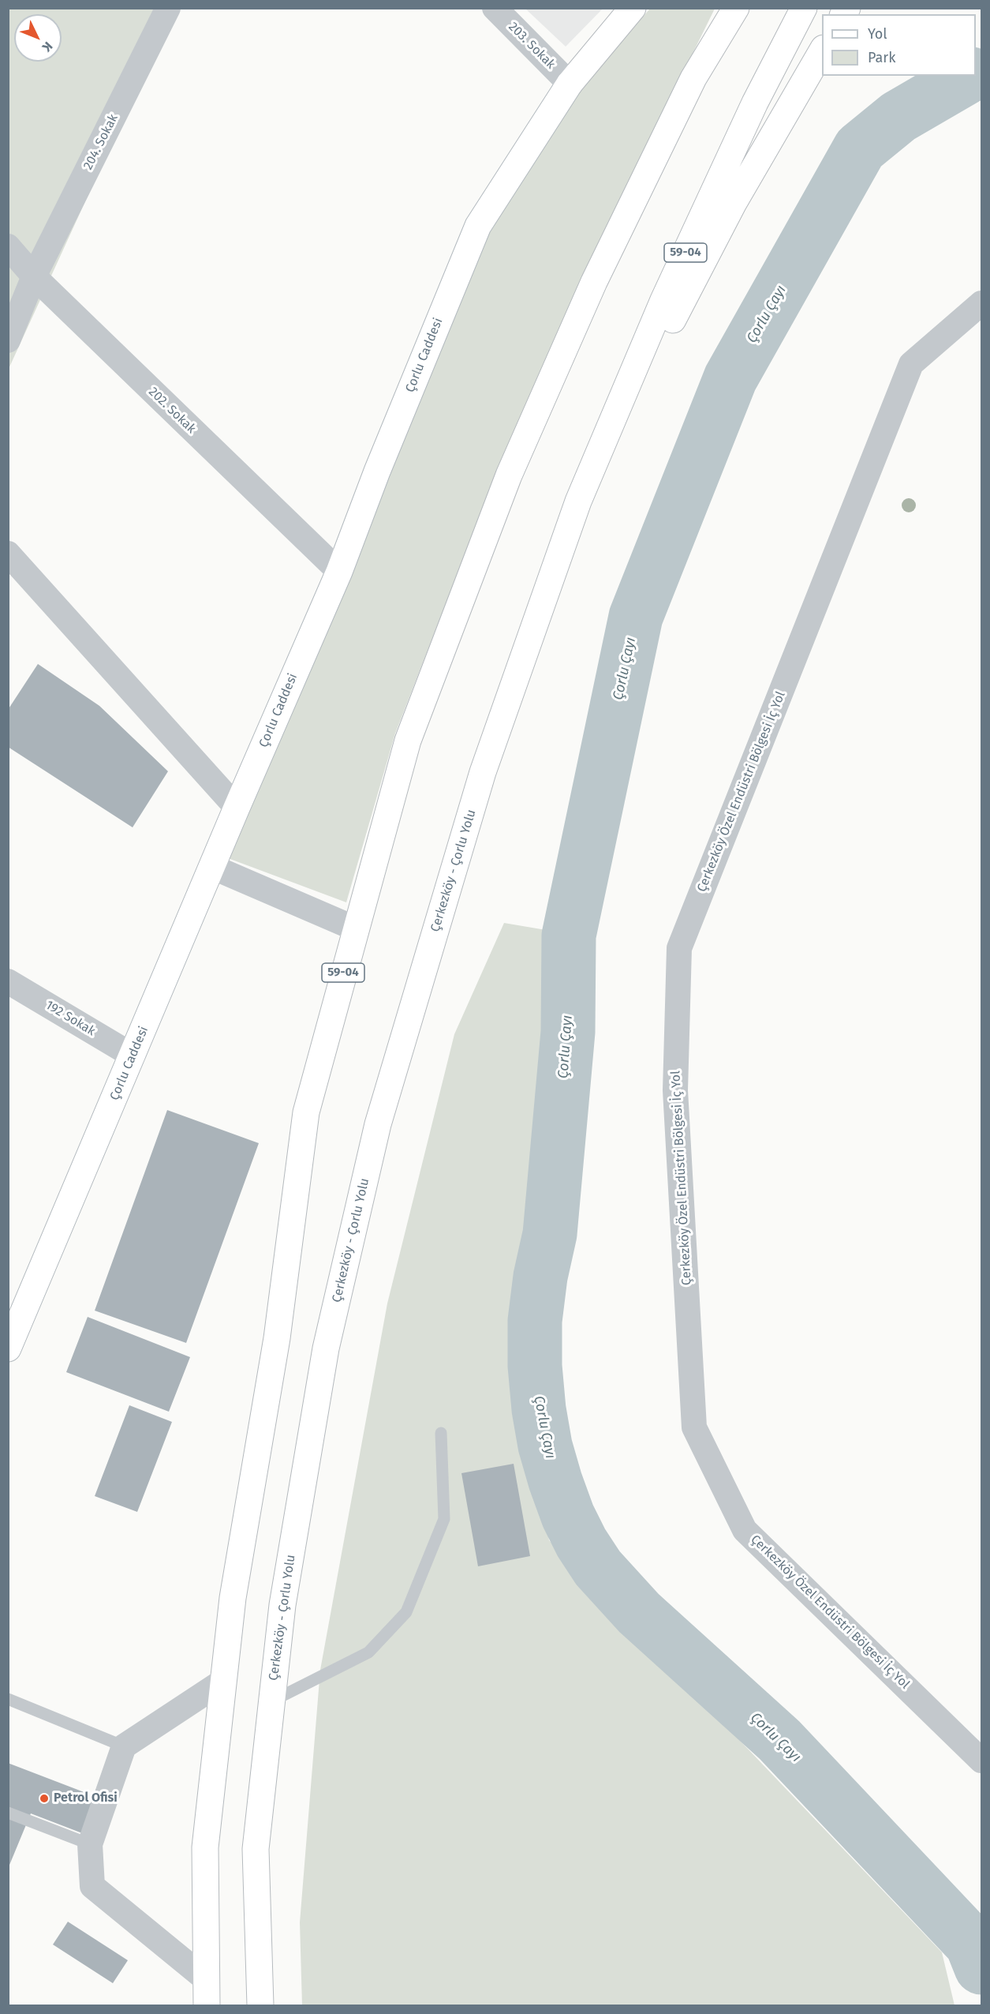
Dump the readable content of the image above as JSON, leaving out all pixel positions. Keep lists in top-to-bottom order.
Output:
{
  "streets": {
    "main road": ["59-04", "Çorlu Caddesi", "Çerkezköy - Çorlu Yolu"],
    "street": [
      "203. Sokak",
      "204. Sokak",
      "202. Sokak",
      "Çerkezköy Özel Endüstri Bölgesi İç Yol",
      "192 Sokak"
    ]
  },
  "crossings": [
    ["203. Sokak", "Çorlu Caddesi"],
    ["204. Sokak", "202. Sokak"],
    ["59-04", "Çerkezköy - Çorlu Yolu"],
    ["Çorlu Caddesi", "202. Sokak"],
    ["Çorlu Caddesi", "192 Sokak"]
  ],
  "water": ["Çorlu Çayı"],
  "places": ["Petrol Ofisi"],
  "legend": ["Yol", "Park"],
  "north": "bottom right"
}
